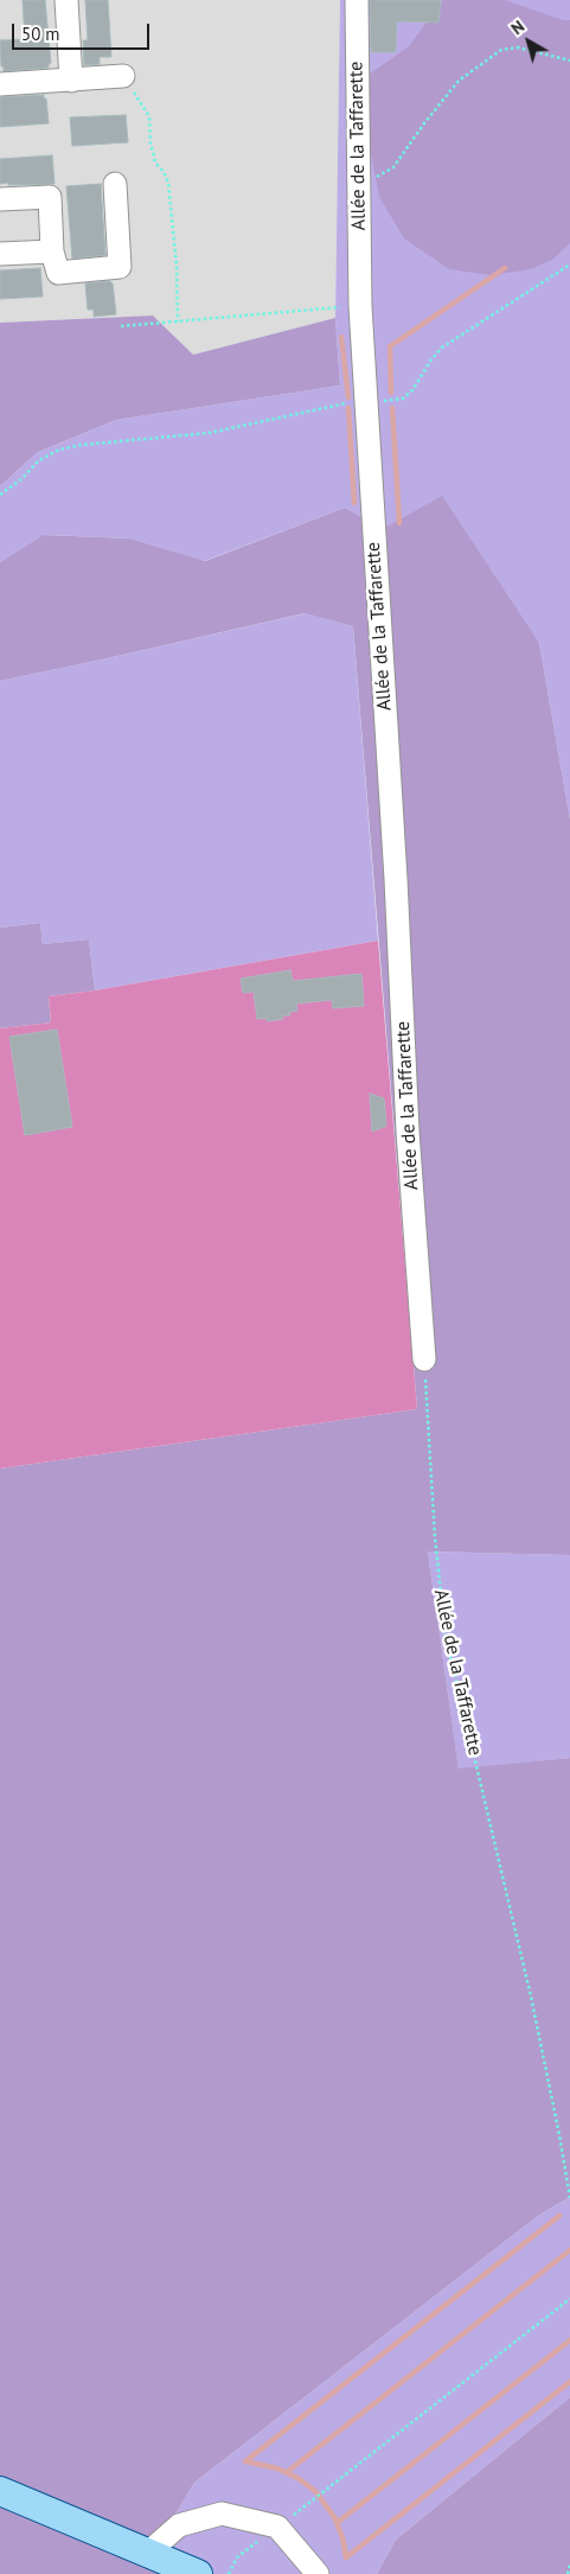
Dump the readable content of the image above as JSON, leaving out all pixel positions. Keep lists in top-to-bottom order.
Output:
{
  "streets": {
    "street": ["Allée de la Taffarette"]
  },
  "scale_bar": "50 m",
  "north": "top left"
}
